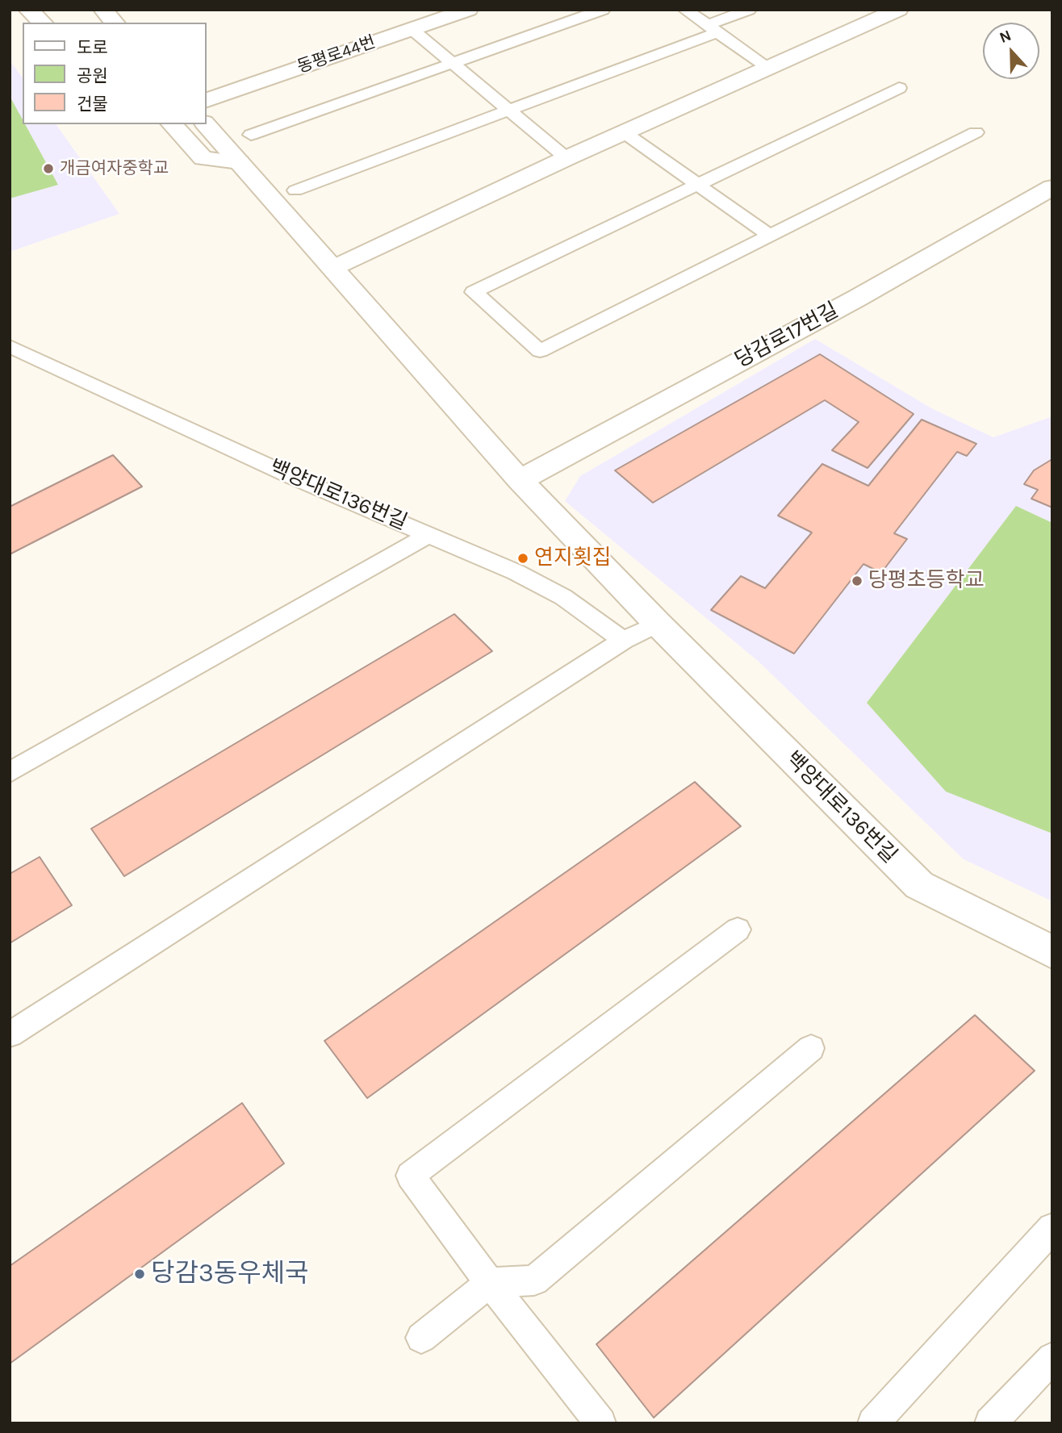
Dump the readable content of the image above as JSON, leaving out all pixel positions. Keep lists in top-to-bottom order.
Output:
{
  "streets": {
    "street": ["동평로44번", "당감로17번길", "백양대로136번길"]
  },
  "crossings": [
    ["당감로17번길", "백양대로136번길"]
  ],
  "places": [
    "개금여자중학교",
    "연지횟집",
    "당평초등학교",
    "당감3동우체국"
  ],
  "legend": ["도로", "공원", "건물"],
  "north": "top"
}
